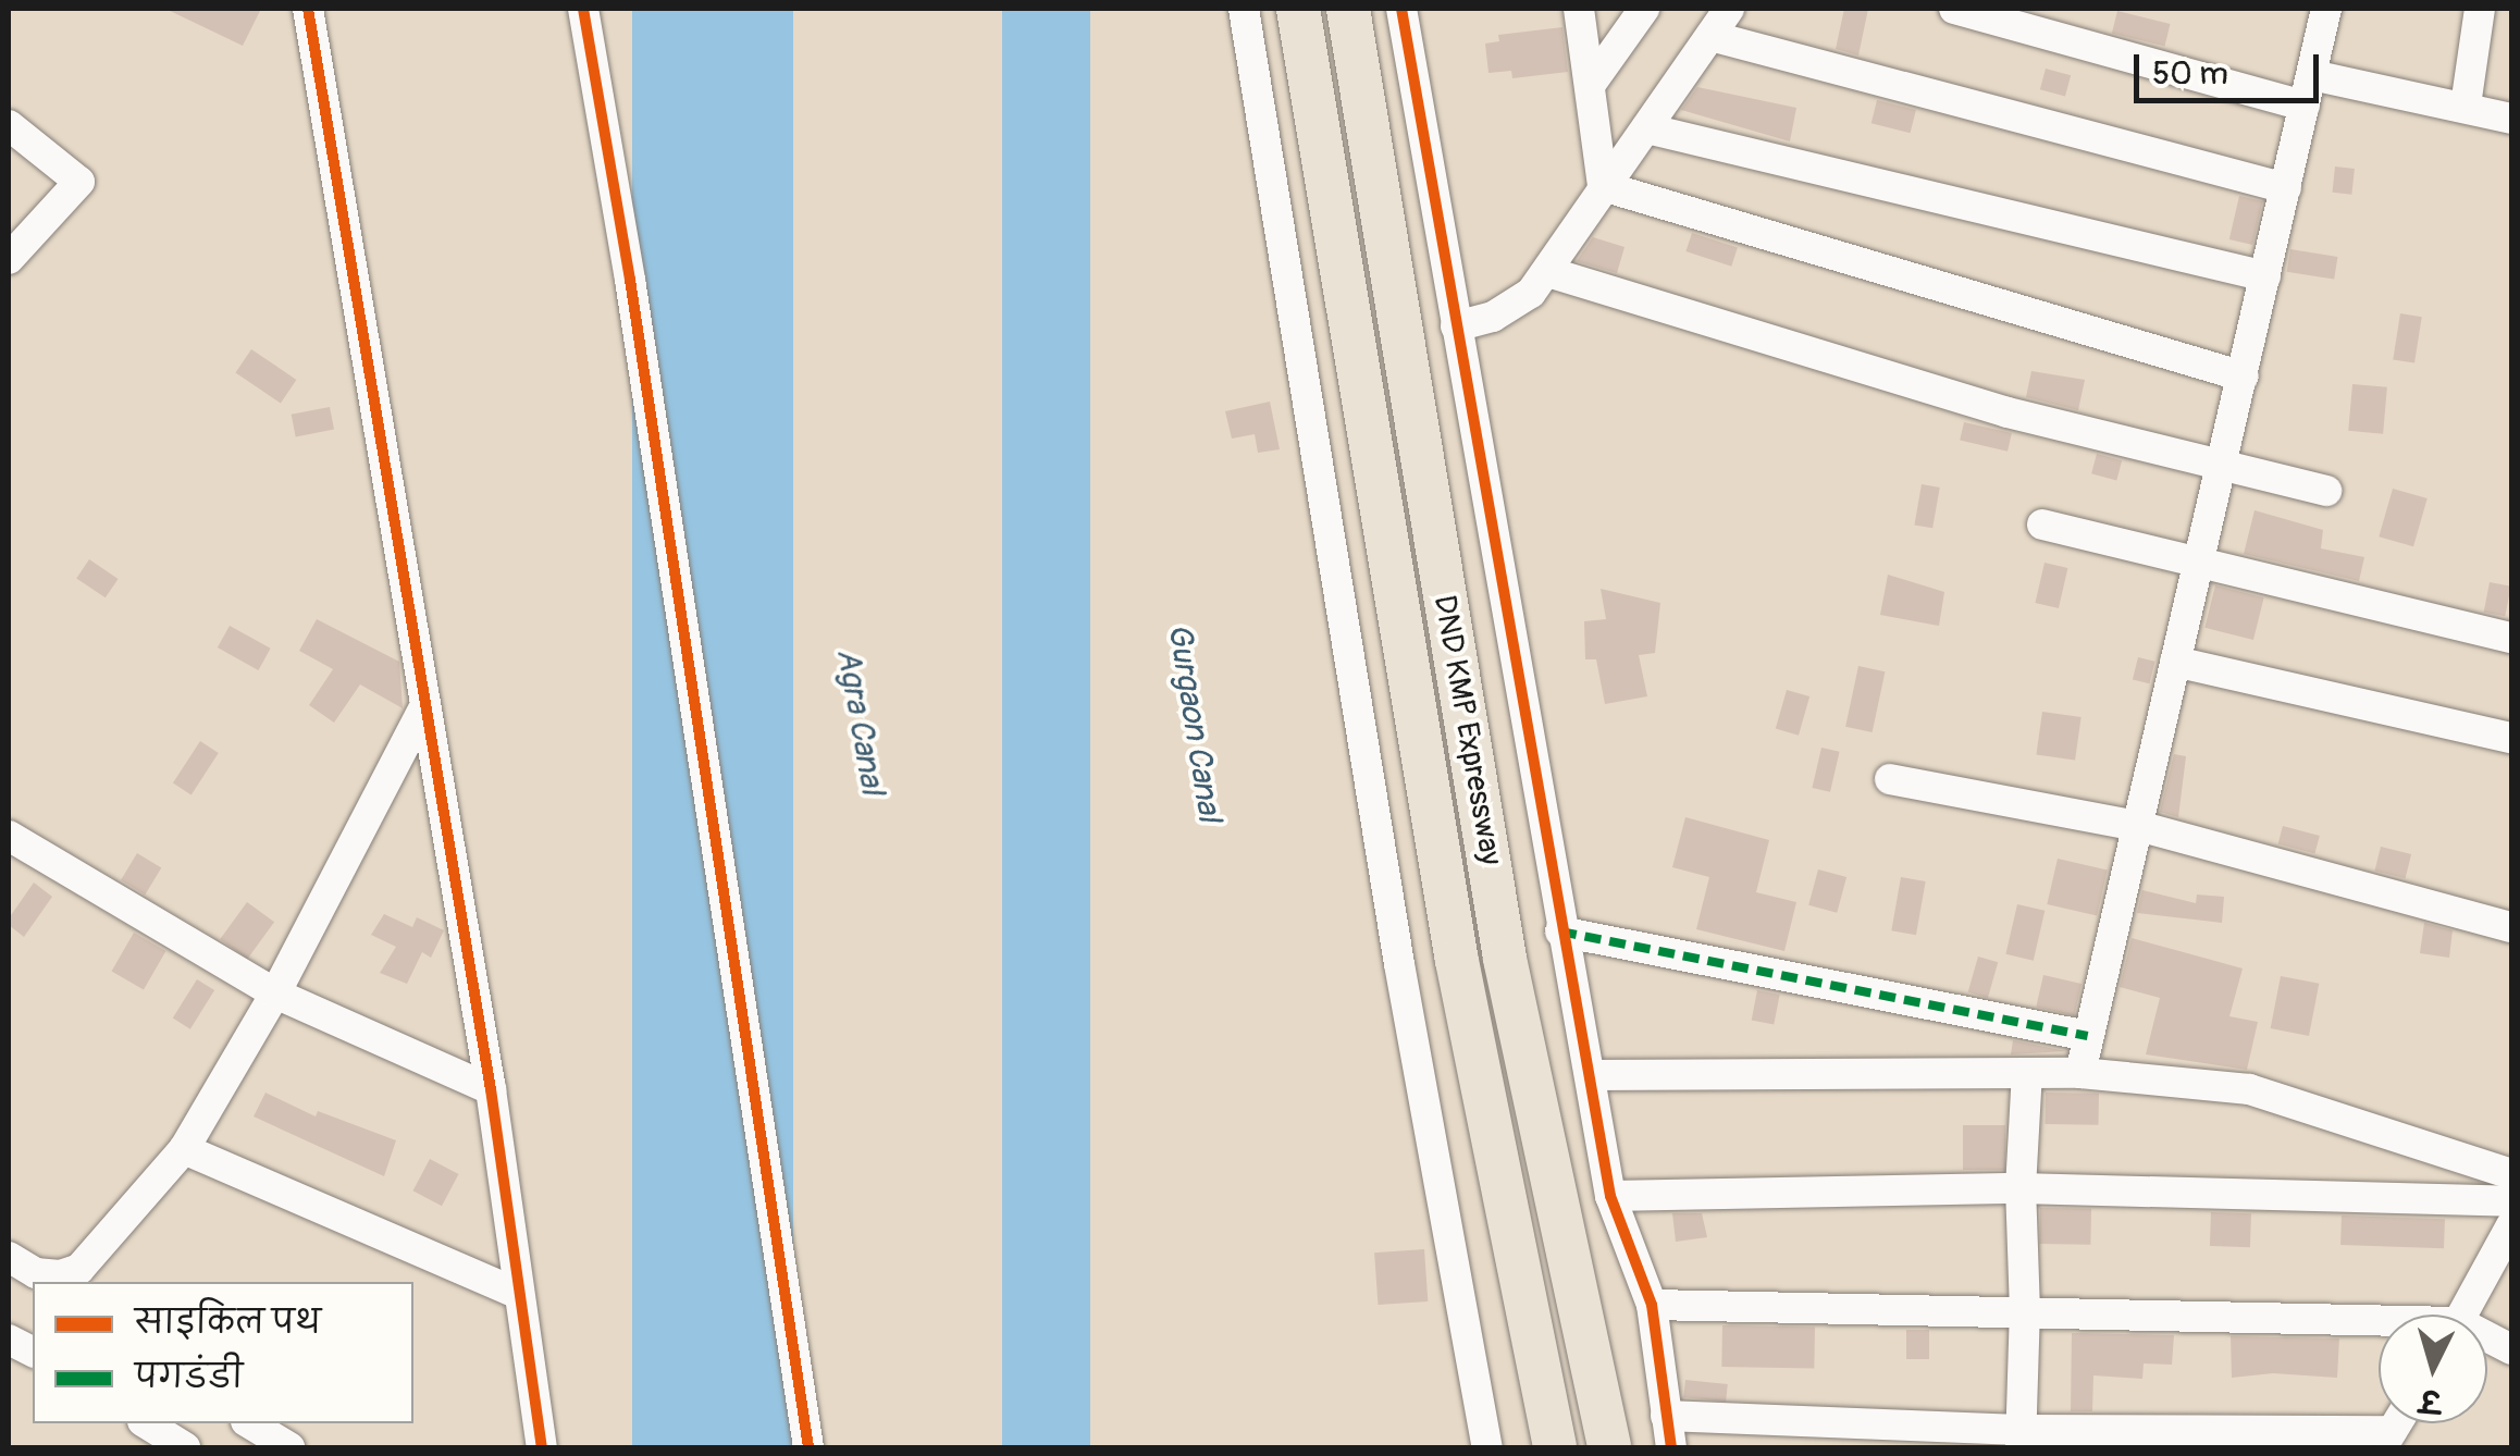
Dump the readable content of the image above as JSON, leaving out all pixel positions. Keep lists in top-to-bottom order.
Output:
{
  "streets": {
    "highway": ["DND KMP Expressway"]
  },
  "water": ["Agra Canal", "Gurgaon Canal"],
  "legend": ["साइकिल पथ", "पगडंडी"],
  "scale_bar": "50 m",
  "north": "bottom"
}
